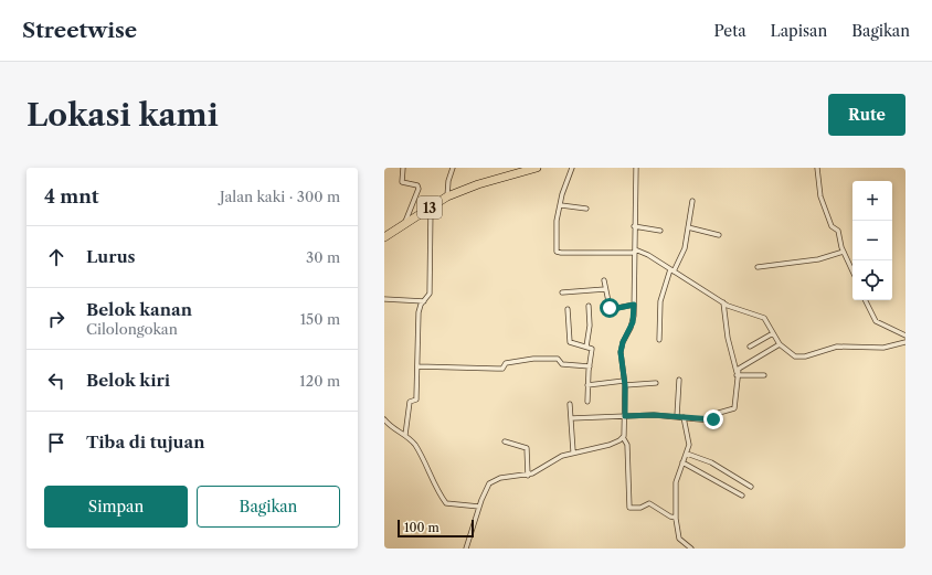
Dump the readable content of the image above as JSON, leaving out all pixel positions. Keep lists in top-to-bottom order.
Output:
{
  "streets": {
    "highway": ["13"]
  },
  "scale_bar": "100 m",
  "page": {
    "header": "Streetwise",
    "nav": ["Peta", "Lapisan", "Bagikan"],
    "buttons": [
      "Rute",
      ["Simpan", "Bagikan"]
    ],
    "title": "Lokasi kami",
    "heading": ["4 mnt", "Jalan kaki · 300 m"],
    "map_buttons": ["+", "−"],
    "list": [
      ["Lurus", "30 m"],
      ["Belok kanan", "Cilolongokan", "150 m"],
      ["Belok kiri", "120 m"],
      "Tiba di tujuan"
    ],
    "scale": "100 m"
  }
}
